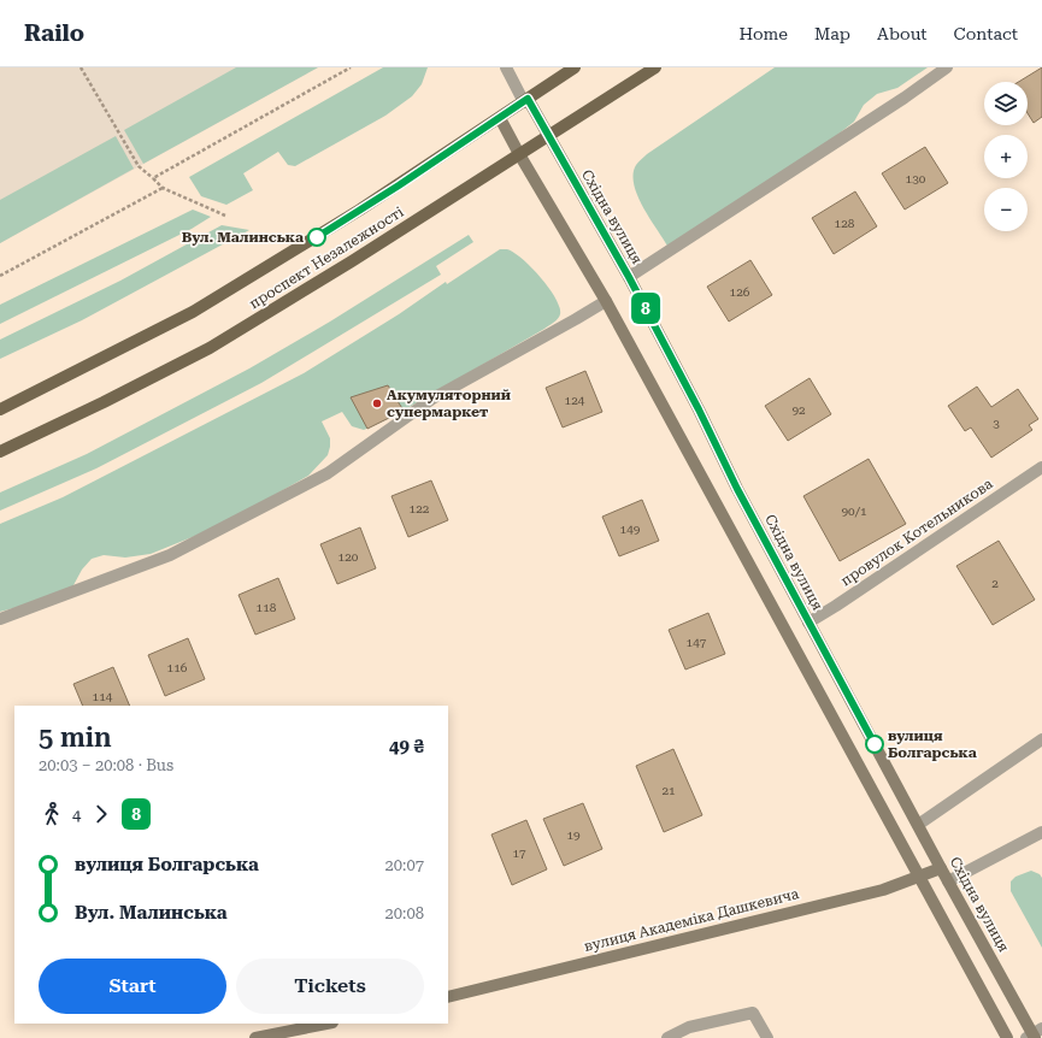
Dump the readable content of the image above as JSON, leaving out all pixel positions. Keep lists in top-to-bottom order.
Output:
{
  "streets": {
    "main road": ["Східна вулиця", "проспект Незалежності", "вулиця Академіка Дашкевича"],
    "street": ["провулок Котельникова"]
  },
  "crossings": [
    ["Східна вулиця", "проспект Незалежності"],
    ["Східна вулиця", "провулок Котельникова"],
    ["Східна вулиця", "вулиця Академіка Дашкевича"]
  ],
  "places": ["Вул. Малинська", "Акумуляторний супермаркет", "вулиця Болгарська"],
  "lines": ["bus line 8"],
  "house_numbers": [
    "130",
    "128",
    "126",
    "124",
    "92",
    "3",
    "122",
    "90/1",
    "149",
    "120",
    "2",
    "118",
    "147",
    "116",
    "114",
    "21",
    "19",
    "17"
  ],
  "page": {
    "header": "Railo",
    "nav": [
      "Home",
      "Map",
      "About",
      "Contact"
    ],
    "on_map": "8",
    "map_buttons": ["+", "−"],
    "heading": ["5 min", "20:03 – 20:08 · Bus", "49 ₴"],
    "legs": ["4", "8"],
    "list": [
      {
        "name": "вулиця Болгарська",
        "value": "20:07"
      },
      {
        "name": "Вул. Малинська",
        "value": "20:08"
      }
    ],
    "buttons": ["Start", "Tickets"]
  }
}
